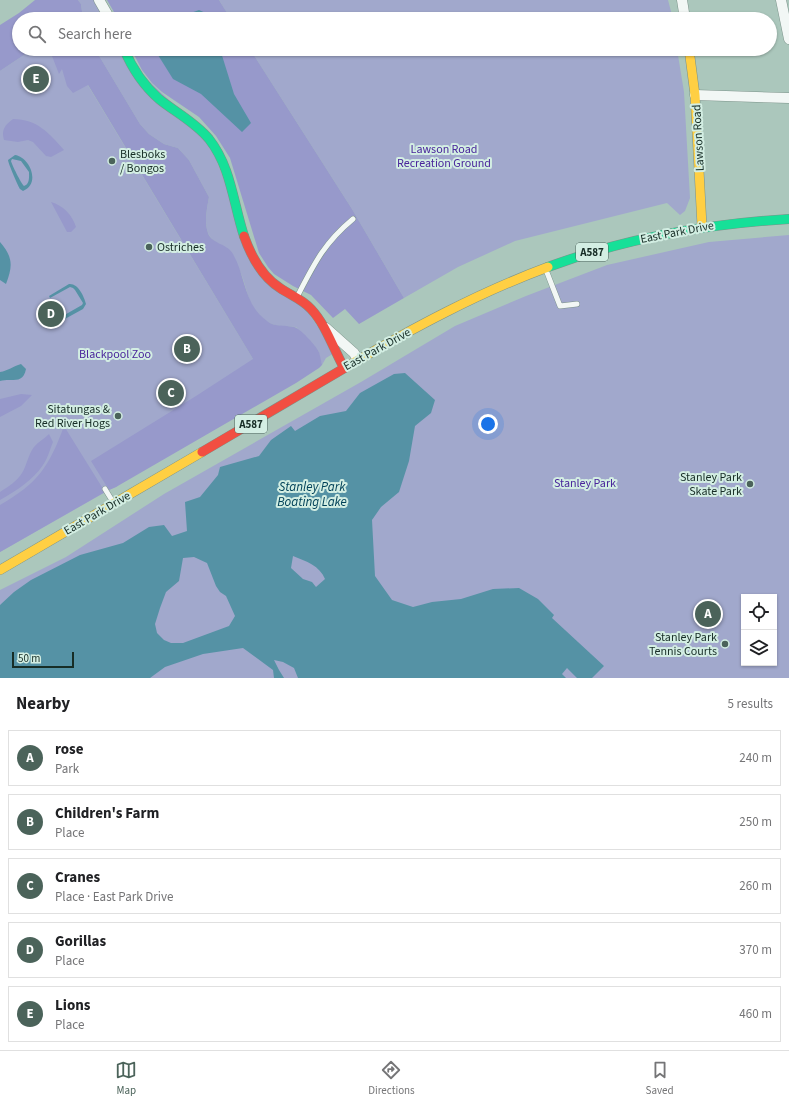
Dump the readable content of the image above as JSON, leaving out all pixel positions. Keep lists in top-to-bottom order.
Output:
{
  "streets": {
    "main road": ["Lawson Road", "East Park Drive", "A587"]
  },
  "crossings": [
    ["Lawson Road", "East Park Drive"]
  ],
  "water": ["Stanley Park Boating Lake"],
  "parks": ["Lawson Road Recreation Ground", "Blackpool Zoo", "Stanley Park"],
  "places": [
    "Blesboks / Bongos",
    "Ostriches",
    "Sitatungas & Red River Hogs",
    "Stanley Park Skate Park",
    "Stanley Park Tennis Courts"
  ],
  "scale_bar": "50 m",
  "page": {
    "search": "Search here",
    "pins": [
      "E",
      "D",
      "B",
      "C",
      "A"
    ],
    "scale": "50 m",
    "heading": ["Nearby", "5 results"],
    "list": [
      {
        "mark": "A",
        "name": "rose",
        "note": "Park",
        "value": "240 m"
      },
      {
        "mark": "B",
        "name": "Children's Farm",
        "note": "Place",
        "value": "250 m"
      },
      {
        "mark": "C",
        "name": "Cranes",
        "note": "Place · East Park Drive",
        "value": "260 m"
      },
      {
        "mark": "D",
        "name": "Gorillas",
        "note": "Place",
        "value": "370 m"
      },
      {
        "mark": "E",
        "name": "Lions",
        "note": "Place",
        "value": "460 m"
      }
    ],
    "nav": ["Map", "Directions", "Saved"]
  }
}
